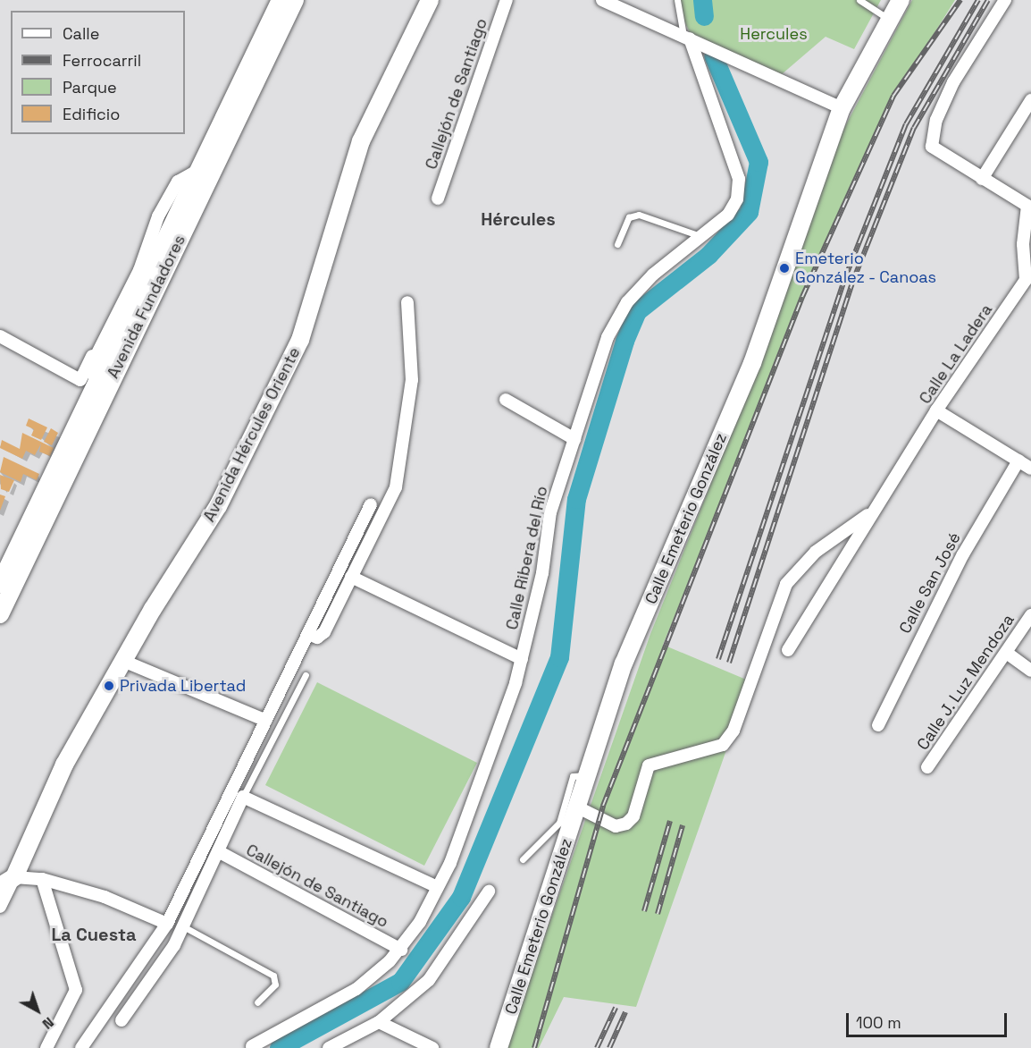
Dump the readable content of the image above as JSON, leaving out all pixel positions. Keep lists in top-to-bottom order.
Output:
{
  "streets": {
    "street": [
      "Callejón de Santiago",
      "Avenida Fundadores",
      "Calle La Ladera",
      "Avenida Hércules Oriente",
      "Calle Emeterio González",
      "Calle Ribera del Río",
      "Calle San José",
      "Calle J. Luz Mendoza"
    ]
  },
  "crossings": [
    ["Callejón de Santiago", "Calle Ribera del Río"],
    ["Calle La Ladera", "Calle Emeterio González"]
  ],
  "districts": ["Hércules", "La Cuesta"],
  "parks": ["Hercules"],
  "places": ["Emeterio González - Canoas", "Privada Libertad"],
  "legend": [
    "Calle",
    "Ferrocarril",
    "Parque",
    "Edificio"
  ],
  "scale_bar": "100 m",
  "north": "bottom right"
}
